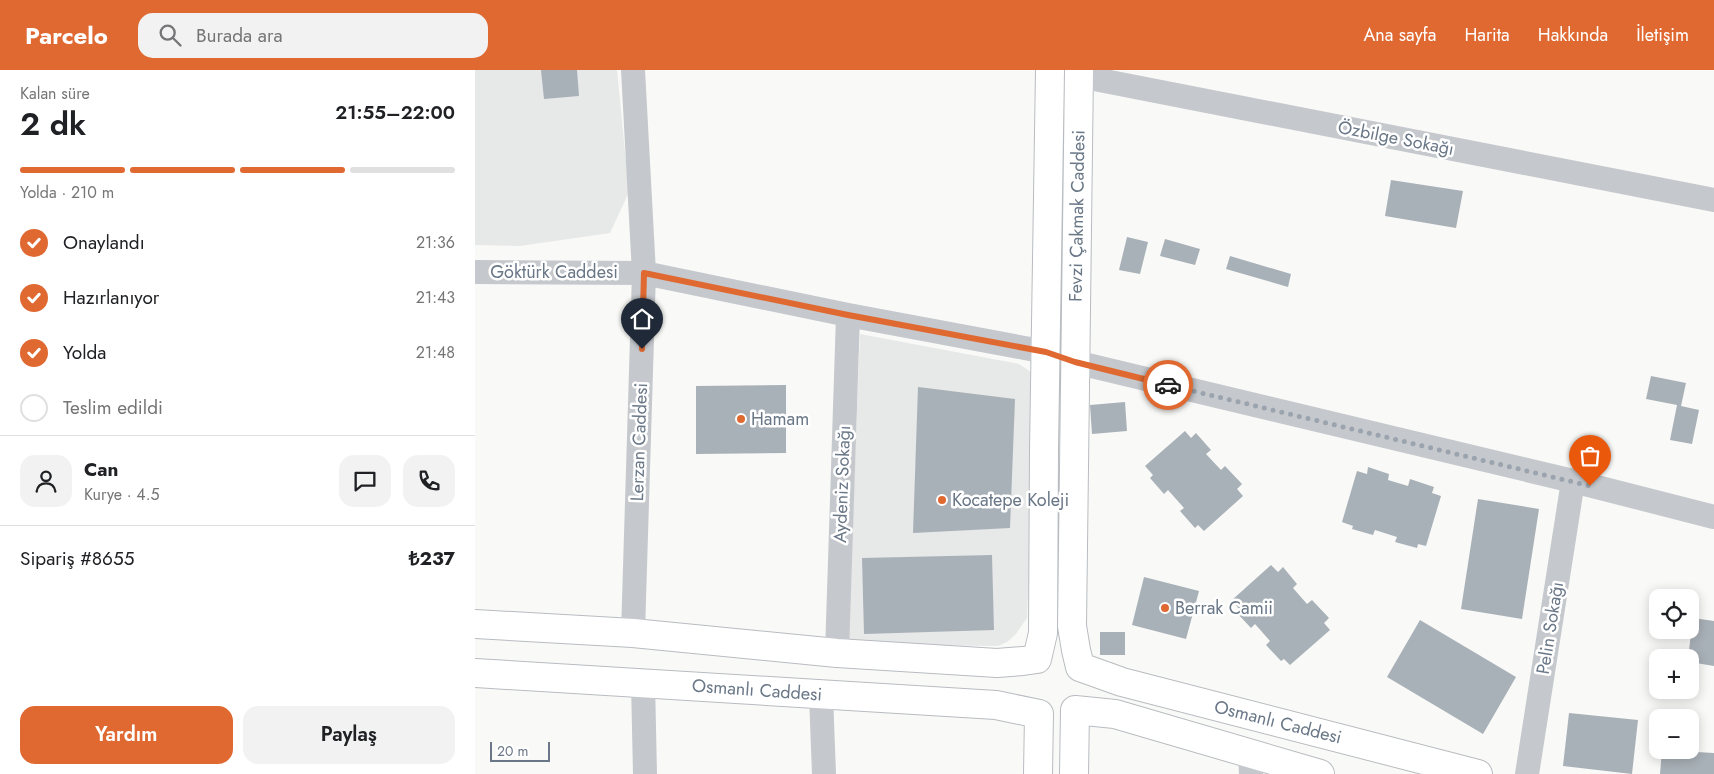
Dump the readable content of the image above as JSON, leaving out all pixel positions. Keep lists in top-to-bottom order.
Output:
{
  "streets": {
    "main road": ["Fevzi Çakmak Caddesi", "Osmanlı Caddesi"],
    "street": [
      "Özbilge Sokağı",
      "Göktürk Caddesi",
      "Lerzan Caddesi",
      "Aydeniz Sokağı",
      "Pelin Sokağı"
    ]
  },
  "crossings": [
    ["Özbilge Sokağı", "Fevzi Çakmak Caddesi"],
    ["Fevzi Çakmak Caddesi", "Göktürk Caddesi"],
    ["Fevzi Çakmak Caddesi", "Osmanlı Caddesi"],
    ["Göktürk Caddesi", "Lerzan Caddesi"],
    ["Göktürk Caddesi", "Aydeniz Sokağı"]
  ],
  "places": ["Hamam", "Kocatepe Koleji", "Berrak Camii"],
  "scale_bar": "20 m",
  "page": {
    "header": "Parcelo",
    "search": "Burada ara",
    "nav": [
      "Ana sayfa",
      "Harita",
      "Hakkında",
      "İletişim"
    ],
    "heading": ["2 dk", "Kalan süre", "21:55–22:00"],
    "panel": [
      "Can",
      "Kurye · 4.5",
      "Sipariş #8655",
      "₺237"
    ],
    "bar": "Yolda · 210 m",
    "list": [
      ["Onaylandı", "21:36"],
      ["Hazırlanıyor", "21:43"],
      ["Yolda", "21:48"],
      "Teslim edildi"
    ],
    "map_buttons": ["+", "−"],
    "buttons": ["Yardım", "Paylaş"],
    "scale": "20 m"
  }
}
